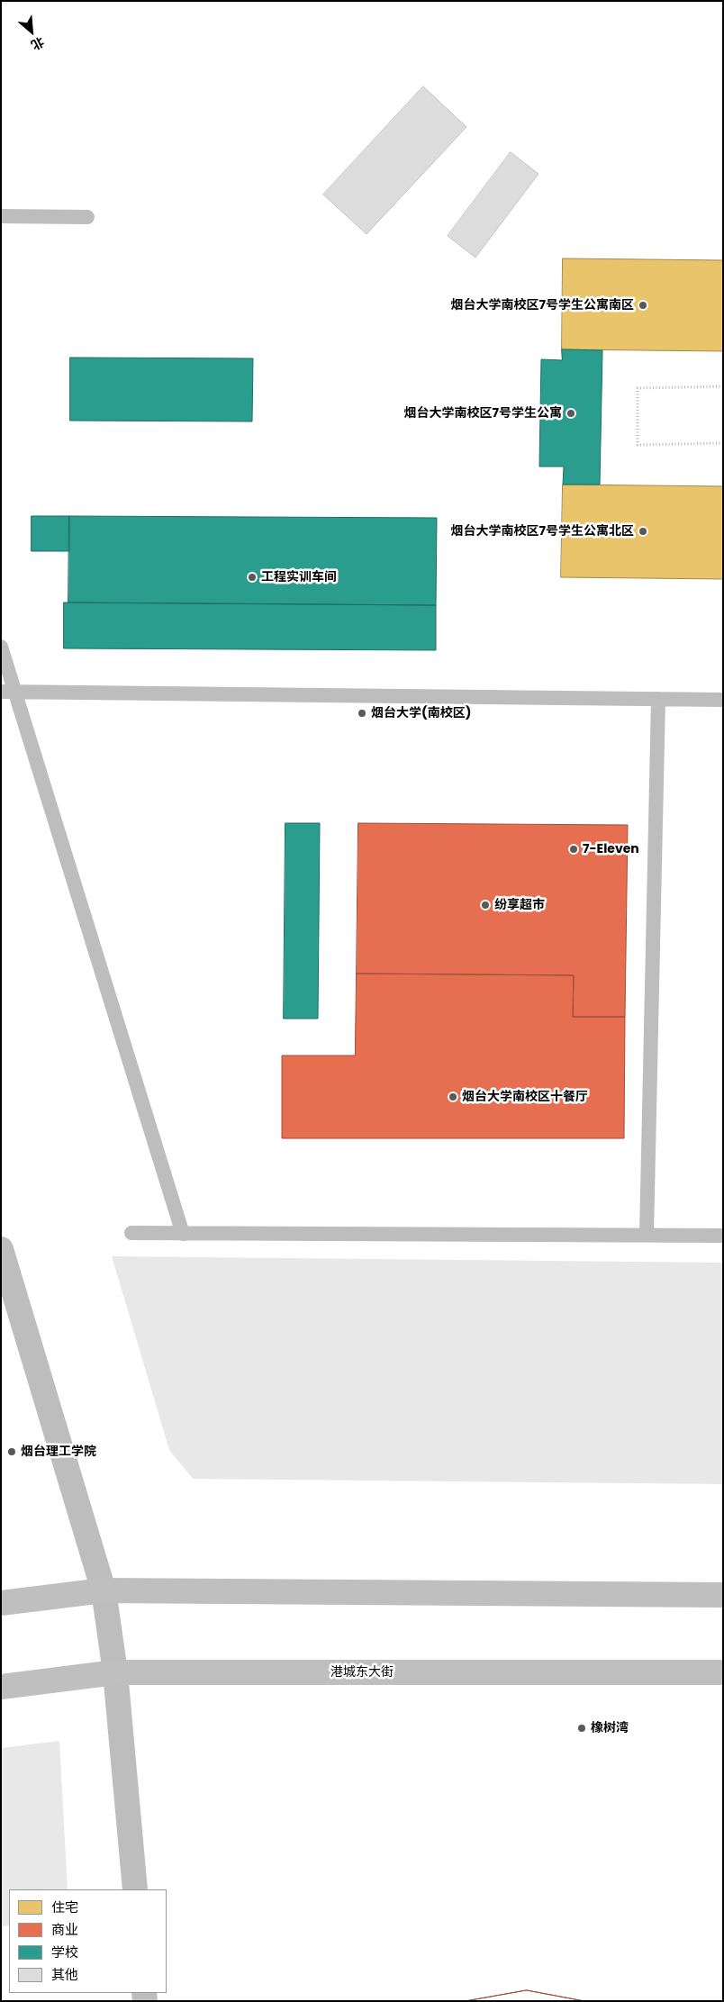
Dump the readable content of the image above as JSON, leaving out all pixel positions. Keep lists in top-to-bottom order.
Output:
{
  "streets": {
    "main road": ["港城东大街"]
  },
  "places": [
    "烟台大学南校区7号学生公寓南区",
    "烟台大学南校区7号学生公寓",
    "烟台大学南校区7号学生公寓北区",
    "工程实训车间",
    "烟台大学(南校区)",
    "7-Eleven",
    "纷享超市",
    "烟台大学南校区十餐厅",
    "烟台理工学院",
    "橡树湾"
  ],
  "legend": [
    "住宅",
    "商业",
    "学校",
    "其他"
  ],
  "north": "bottom right"
}
